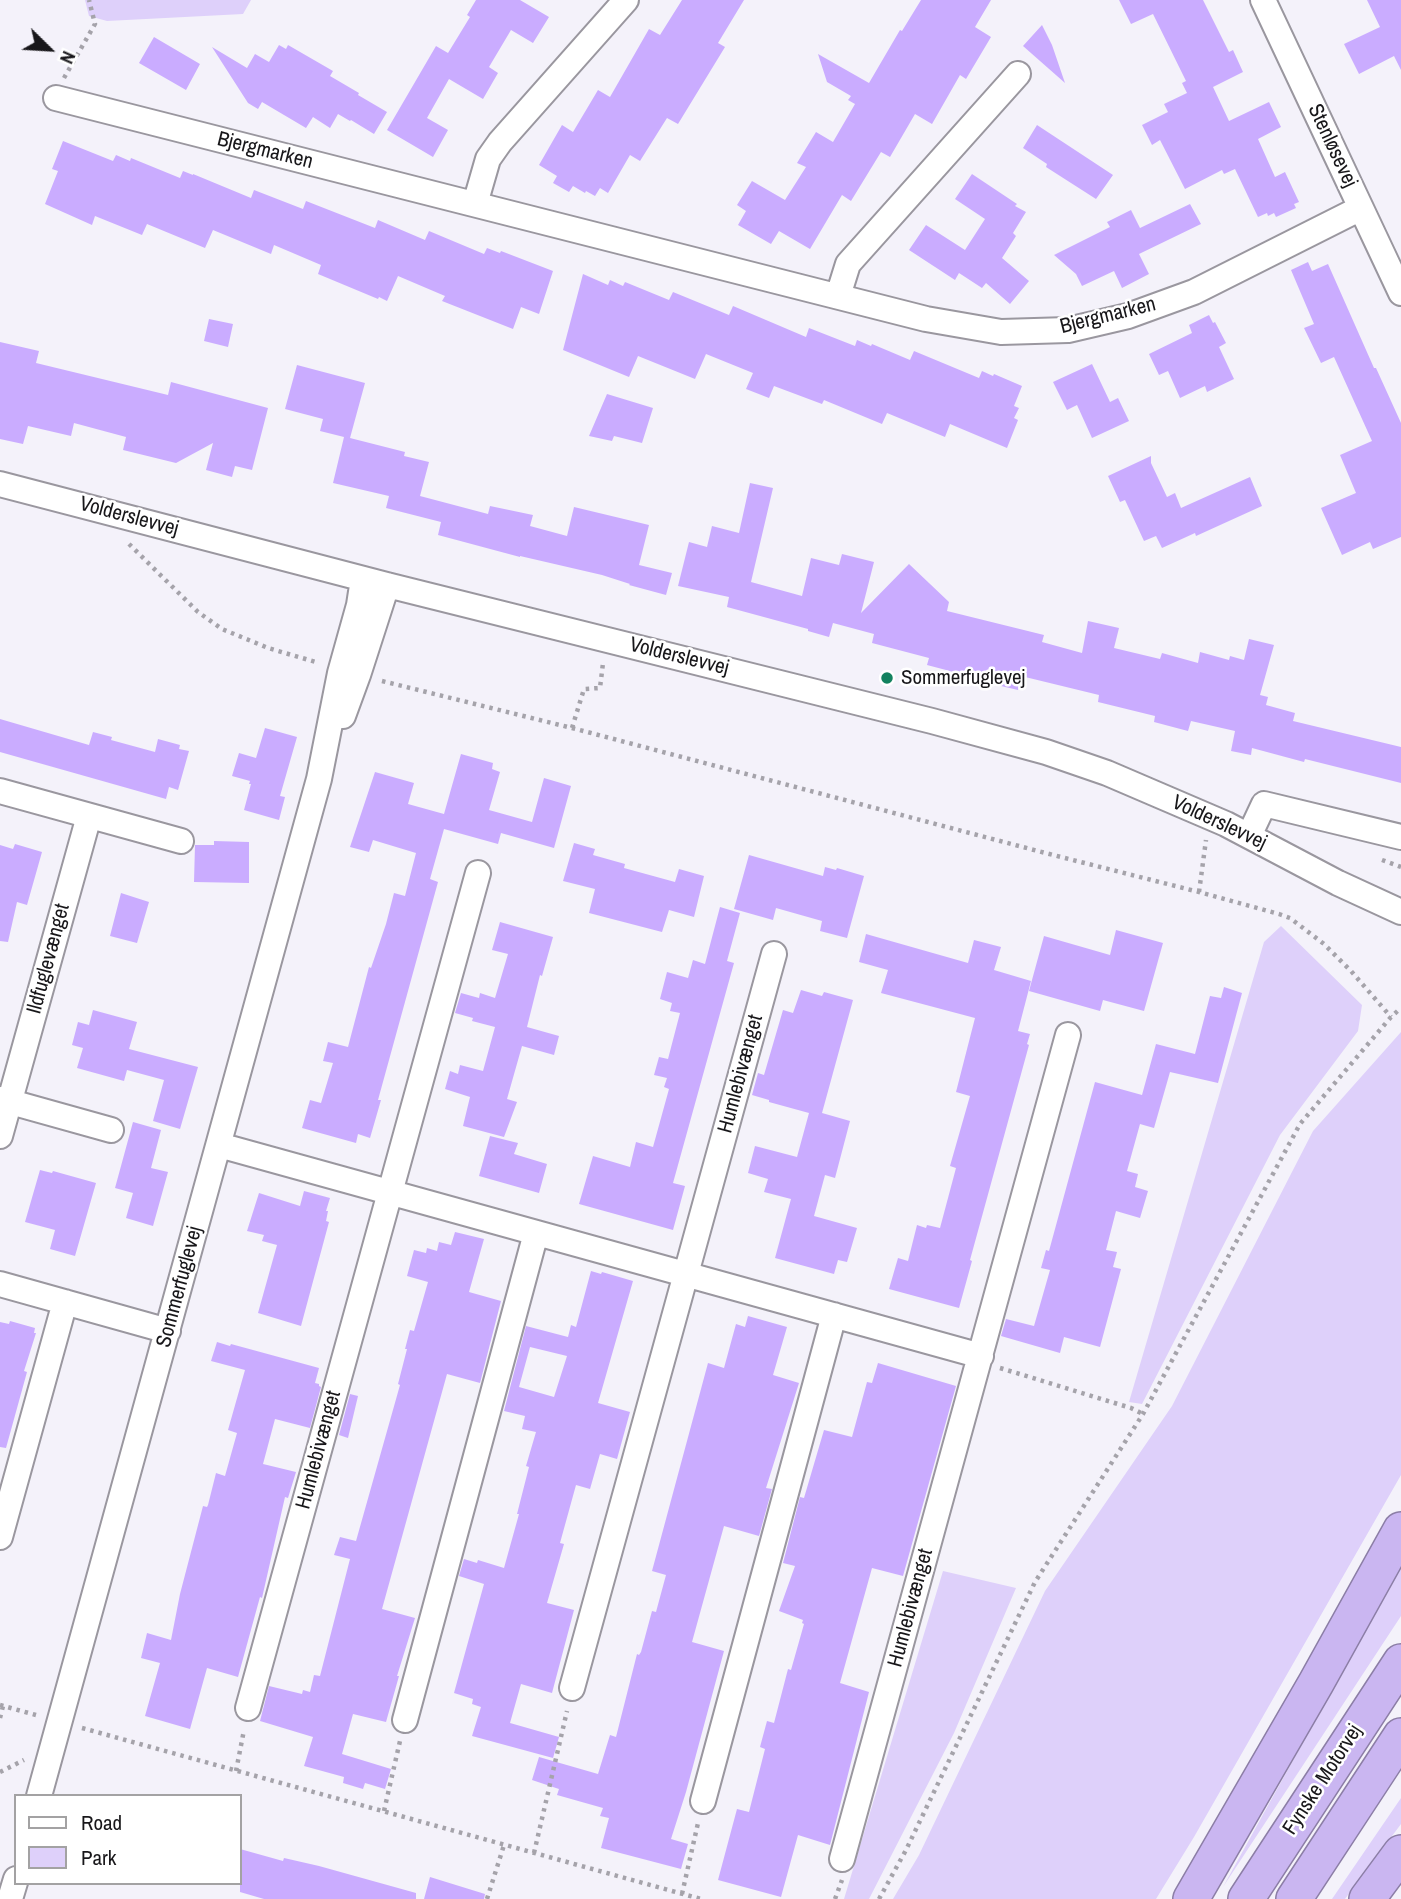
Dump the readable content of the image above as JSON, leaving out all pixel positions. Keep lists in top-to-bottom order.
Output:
{
  "streets": {
    "highway": ["Fynske Motorvej"],
    "street": [
      "Stenløsevej",
      "Bjergmarken",
      "Volderslevvej",
      "Ildfuglevænget",
      "Humlebivænget",
      "Sommerfuglevej"
    ]
  },
  "crossings": [
    ["Stenløsevej", "Bjergmarken"],
    ["Volderslevvej", "Sommerfuglevej"]
  ],
  "places": ["Sommerfuglevej"],
  "legend": ["Road", "Park"],
  "north": "bottom right"
}
